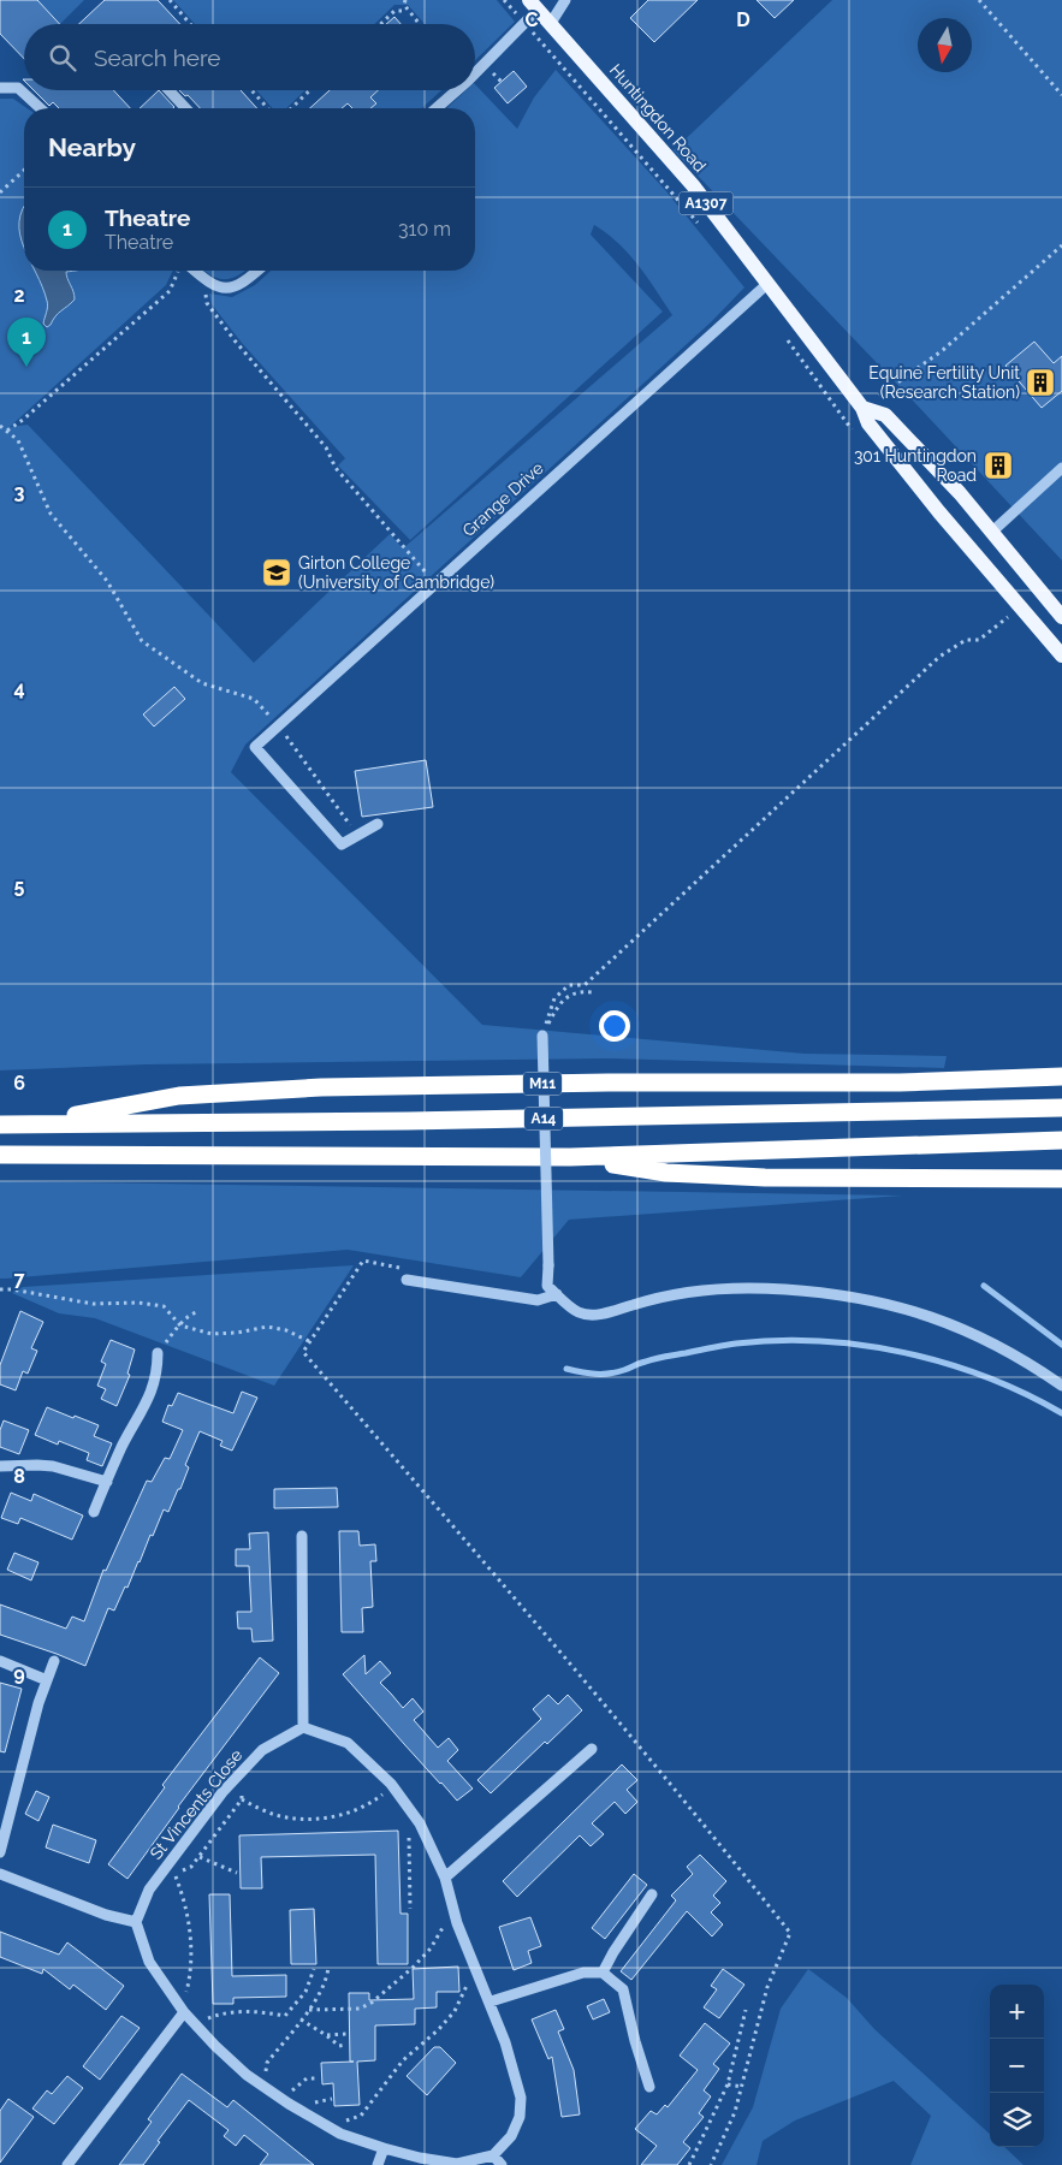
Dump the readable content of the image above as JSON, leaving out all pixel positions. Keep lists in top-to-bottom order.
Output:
{
  "streets": {
    "highway": ["M11", "A14"],
    "main road": ["Huntingdon Road", "A1307"],
    "street": ["Grange Drive", "St Vincents Close"]
  },
  "crossings": [
    ["Huntingdon Road", "Grange Drive"],
    ["M11", "A14"]
  ],
  "places": {
    "building": ["Equine Fertility Unit (Research Station)", "301 Huntingdon Road"],
    "school or university": ["Girton College (University of Cambridge)"]
  },
  "north": "bottom",
  "page": {
    "search": "Search here",
    "heading": "Nearby",
    "list": [
      {
        "mark": "1",
        "name": "Theatre",
        "note": "Theatre",
        "value": "310 m"
      }
    ],
    "pins": "1",
    "map_buttons": ["+", "−"]
  },
  "grid": {
    "columns": ["C", "D"],
    "rows": [
      "2",
      "3",
      "4",
      "5",
      "6",
      "7",
      "8",
      "9"
    ]
  }
}
